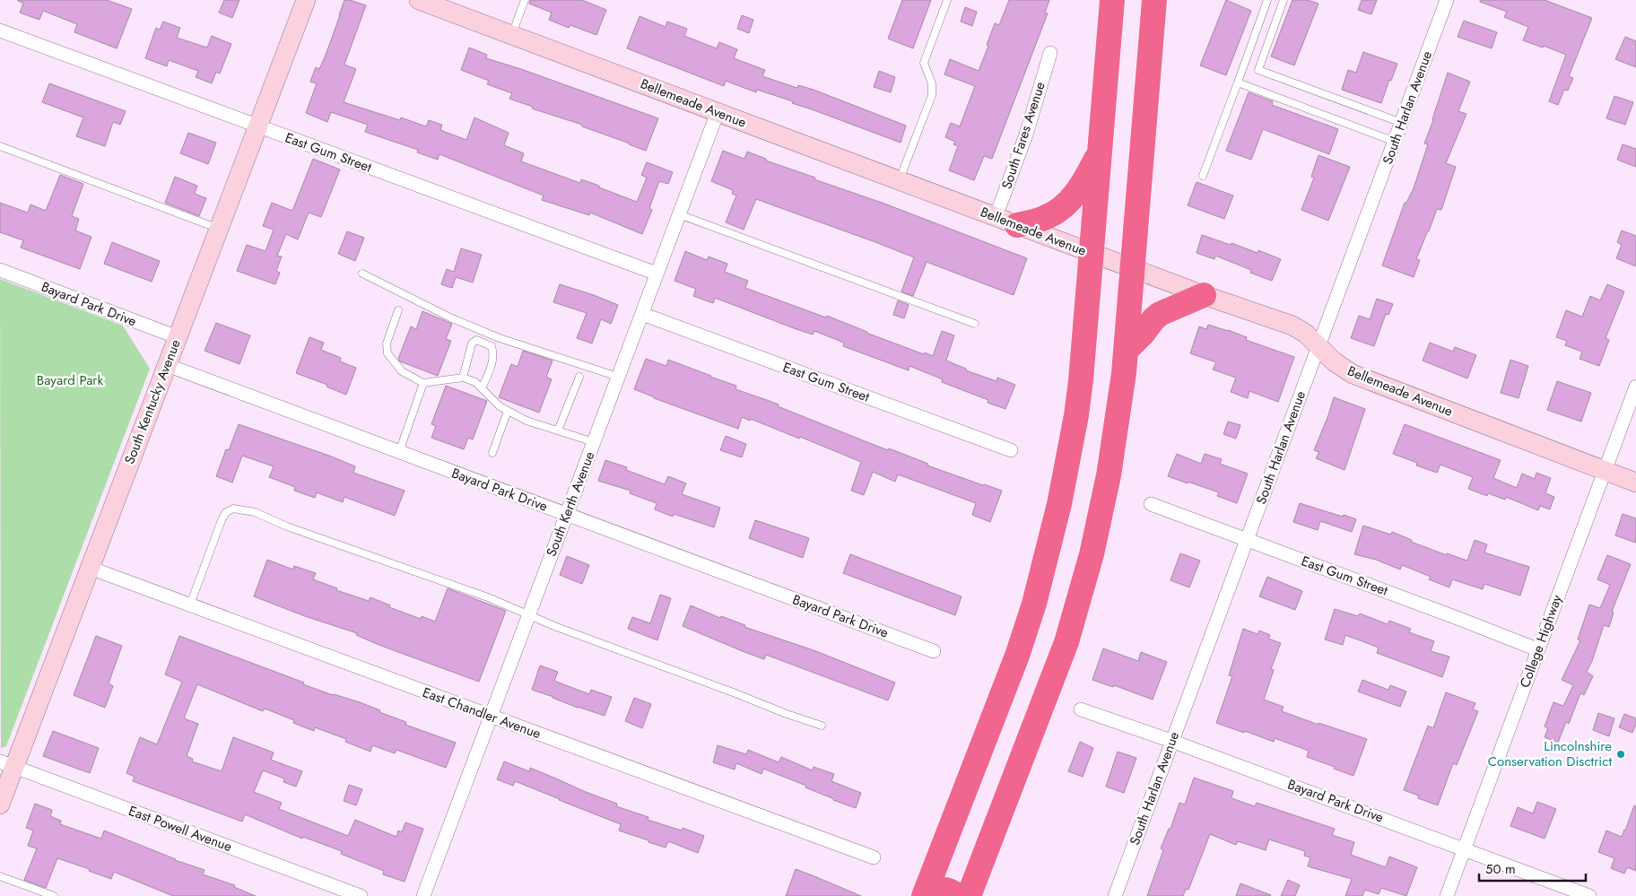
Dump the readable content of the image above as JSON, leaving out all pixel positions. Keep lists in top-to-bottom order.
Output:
{
  "streets": {
    "street": [
      "Bellemeade Avenue",
      "South Harlan Avenue",
      "South Fares Avenue",
      "East Gum Street",
      "Bayard Park Drive",
      "South Kentucky Avenue",
      "South Kerth Avenue",
      "College Highway",
      "East Chandler Avenue",
      "East Powell Avenue"
    ]
  },
  "crossings": [
    ["Bellemeade Avenue", "South Harlan Avenue"],
    ["Bellemeade Avenue", "South Fares Avenue"],
    ["Bellemeade Avenue", "South Kerth Avenue"],
    ["Bellemeade Avenue", "College Highway"],
    ["South Harlan Avenue", "East Gum Street"],
    ["South Harlan Avenue", "Bayard Park Drive"],
    ["East Gum Street", "South Kentucky Avenue"],
    ["East Gum Street", "South Kerth Avenue"],
    ["East Gum Street", "College Highway"],
    ["Bayard Park Drive", "South Kentucky Avenue"],
    ["Bayard Park Drive", "South Kerth Avenue"],
    ["Bayard Park Drive", "College Highway"],
    ["South Kentucky Avenue", "East Chandler Avenue"],
    ["South Kentucky Avenue", "East Powell Avenue"],
    ["South Kerth Avenue", "East Chandler Avenue"]
  ],
  "parks": ["Bayard Park"],
  "places": ["Lincolnshire Conservation Disctrict"],
  "scale_bar": "50 m"
}
